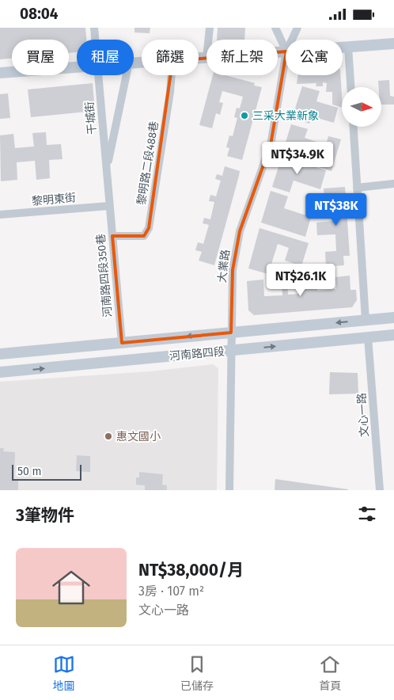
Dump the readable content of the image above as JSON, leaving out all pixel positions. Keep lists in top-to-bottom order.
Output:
{
  "streets": {
    "street": [
      "干城街",
      "黎明路二段488巷",
      "黎明東街",
      "大業路",
      "河南路四段350巷",
      "河南路四段",
      "文心一路"
    ]
  },
  "crossings": [
    ["干城街", "黎明東街"],
    ["干城街", "河南路四段350巷"],
    ["黎明路二段488巷", "河南路四段350巷"],
    ["黎明東街", "河南路四段350巷"],
    ["大業路", "河南路四段"],
    ["河南路四段350巷", "河南路四段"],
    ["河南路四段", "文心一路"]
  ],
  "places": ["三采大業新象", "惠文國小"],
  "scale_bar": "50 m",
  "north": "right",
  "page": {
    "status": "08:04",
    "chip": [
      "買屋",
      "租屋",
      "篩選",
      "新上架",
      "公寓"
    ],
    "price": ["NT$34.9K", "NT$38K", "NT$26.1K"],
    "scale": "50 m",
    "heading": "3筆物件",
    "list": [
      {
        "name": "NT$38,000/月",
        "note": "3房 · 107 m² · 文心一路"
      }
    ],
    "tabs": ["地圖", "已儲存", "首頁"]
  }
}
